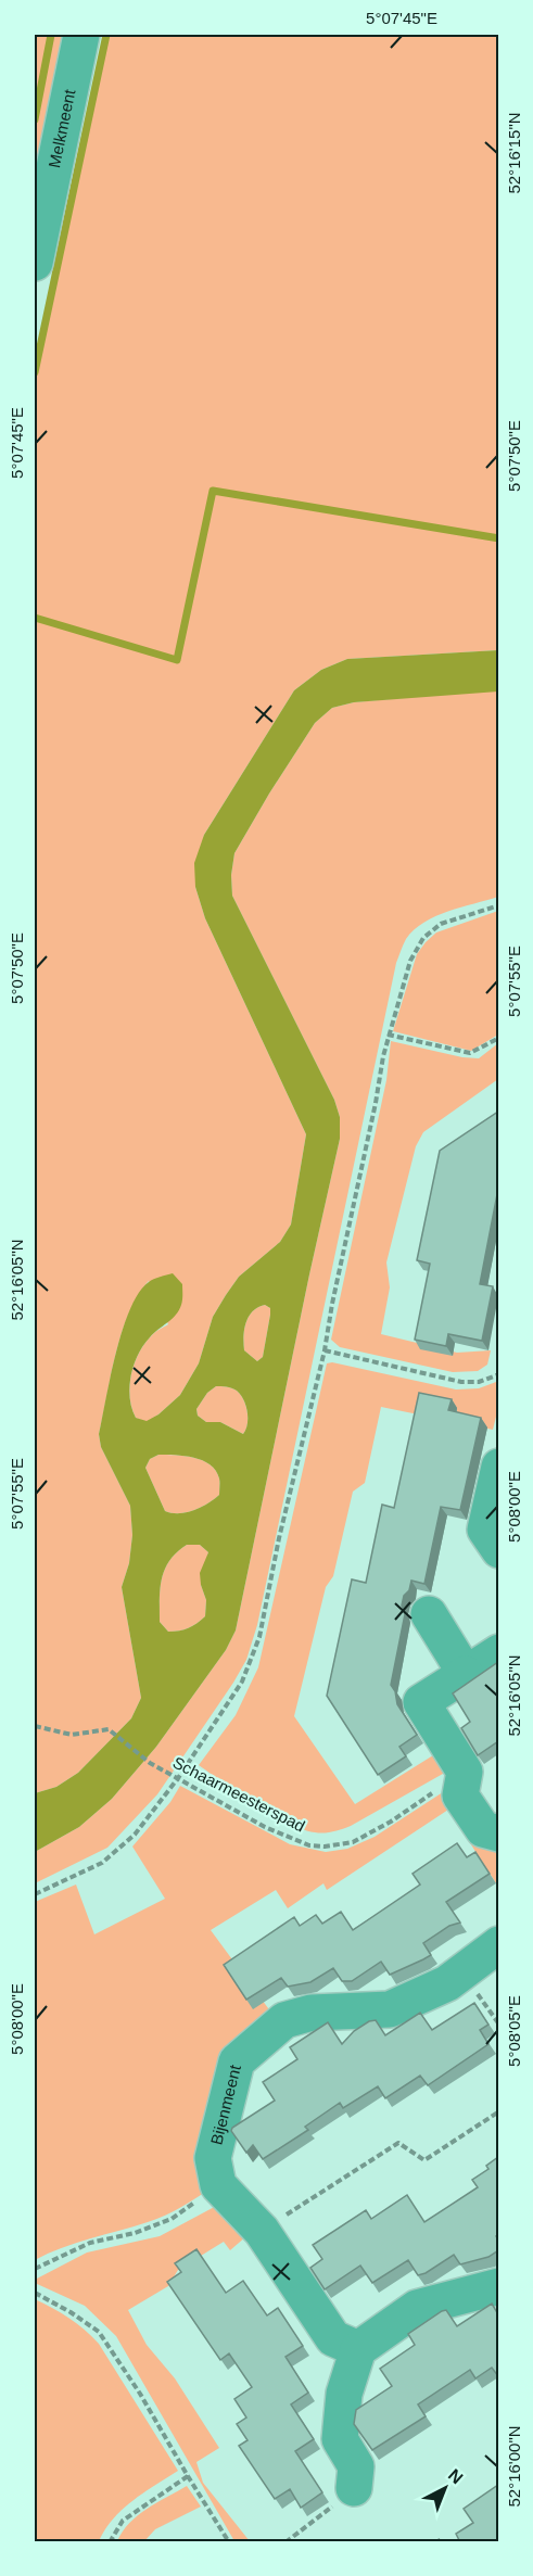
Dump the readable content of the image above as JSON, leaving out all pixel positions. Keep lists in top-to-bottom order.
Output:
{
  "streets": {
    "street": ["Melkmeent", "Bijenmeent"],
    "path": ["Schaarmeesterspad"]
  },
  "north": "top right",
  "coordinates": [
    "5°07'45\"E",
    "52°16'15\"N",
    "5°07'50\"E",
    "5°07'55\"E",
    "52°16'05\"N",
    "5°08'00\"E",
    "5°08'05\"E",
    "52°16'00\"N"
  ]
}
